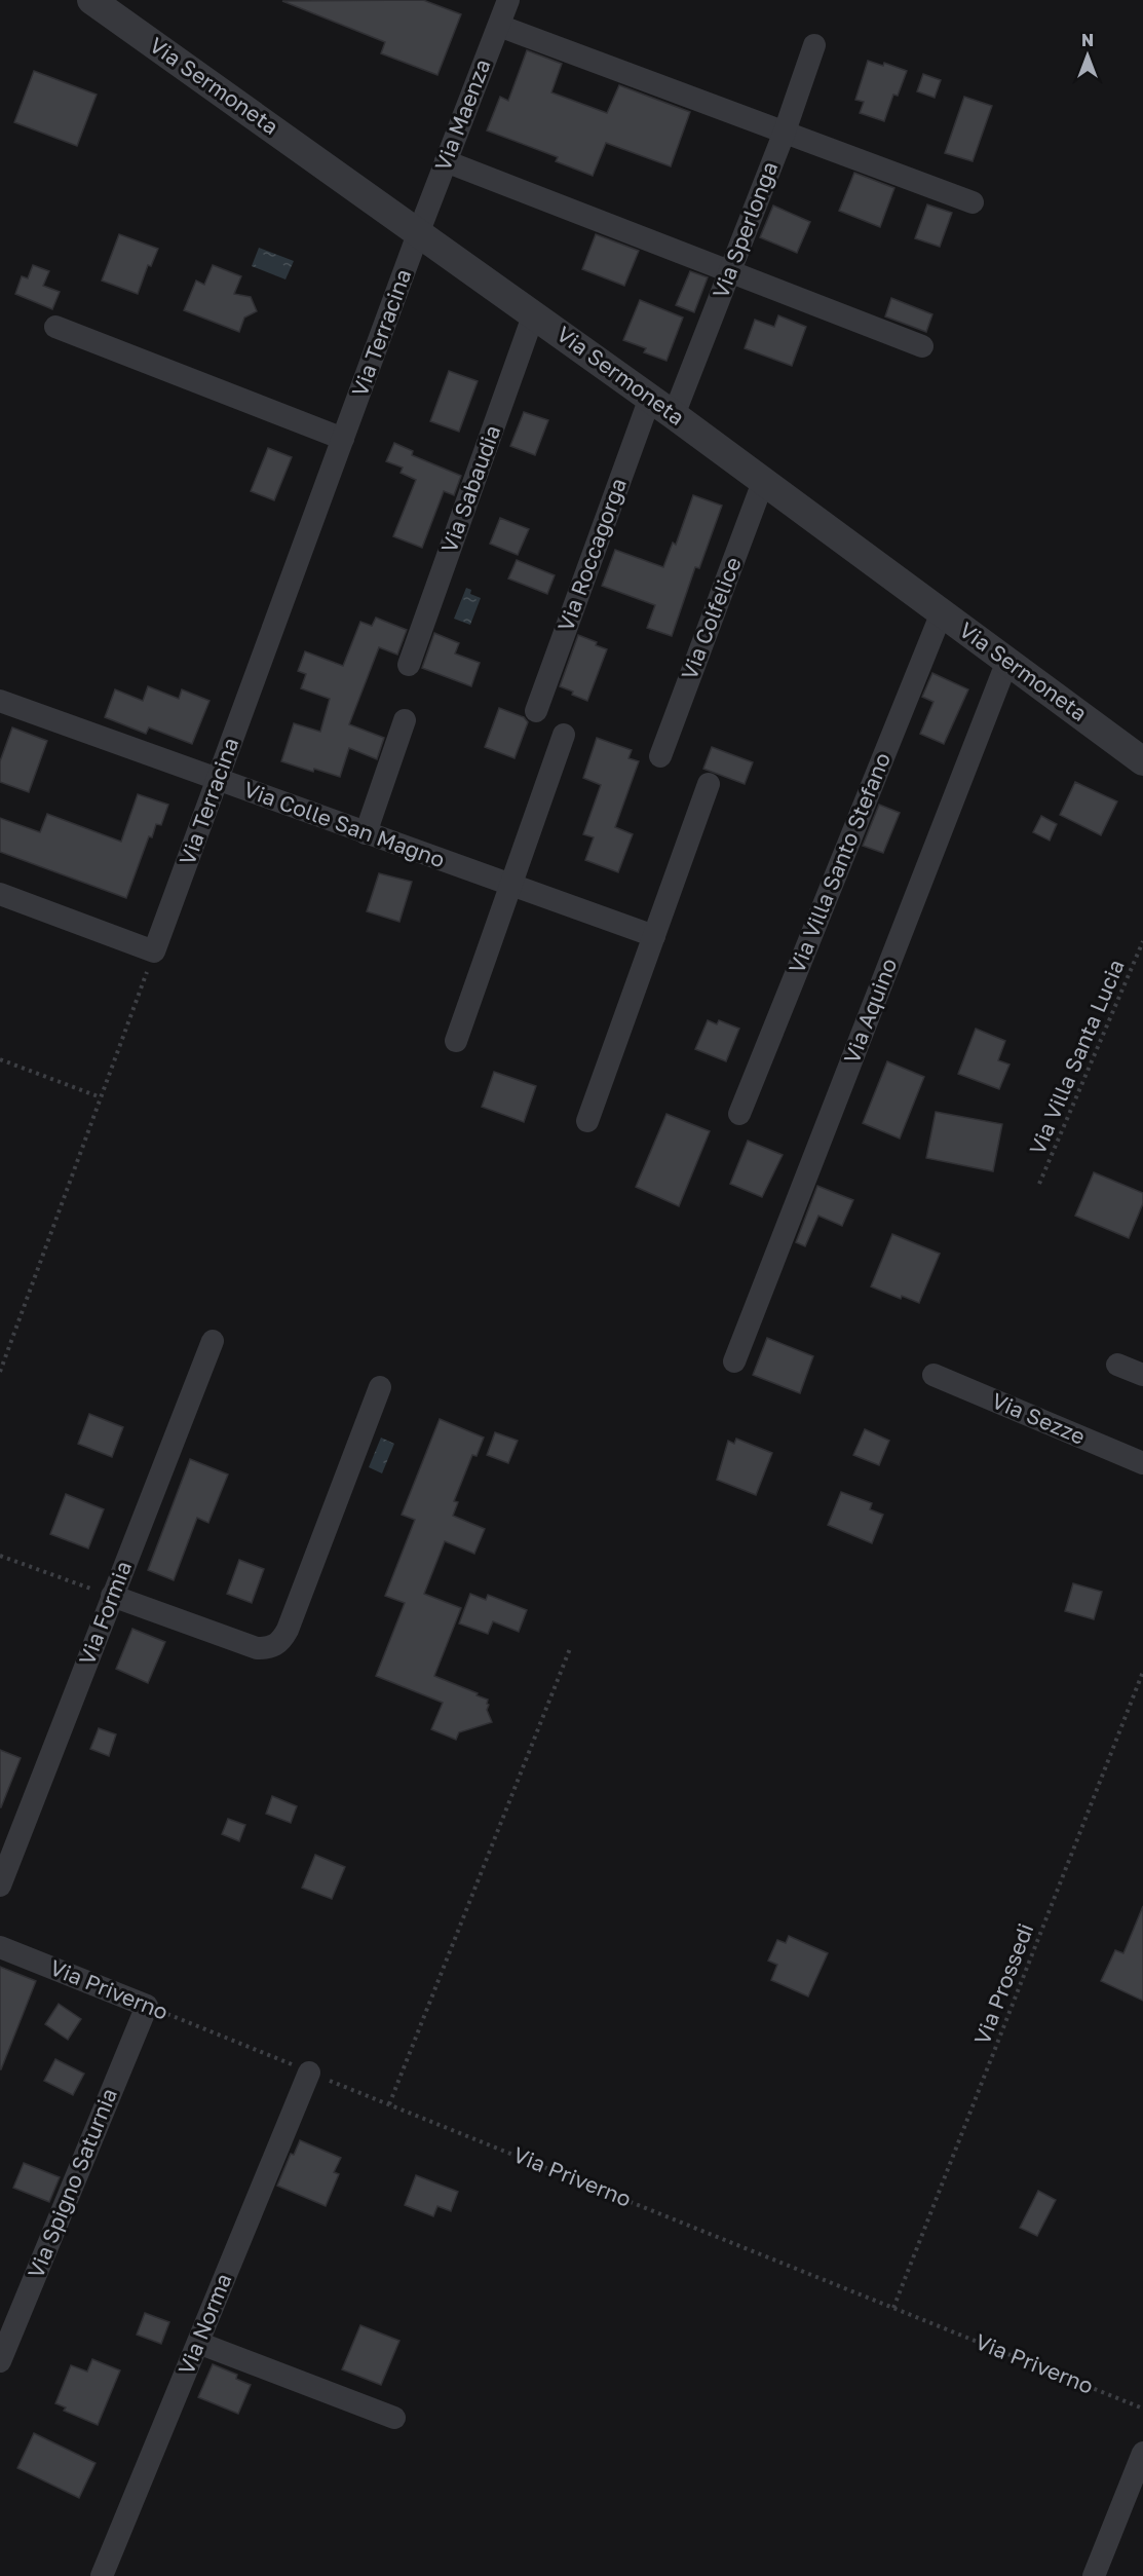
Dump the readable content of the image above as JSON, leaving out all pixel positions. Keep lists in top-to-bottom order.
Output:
{
  "streets": {
    "street": [
      "Via Sermoneta",
      "Via Maenza",
      "Via Sperlonga",
      "Via Terracina",
      "Via Sabaudia",
      "Via Roccagorga",
      "Via Colfelice",
      "Via Colle San Magno",
      "Via Villa Santo Stefano",
      "Via Aquino",
      "Via Sezze",
      "Via Formia",
      "Via Priverno",
      "Via Spigno Saturnia",
      "Via Norma"
    ],
    "path": ["Via Villa Santa Lucia", "Via Prossedi"]
  },
  "crossings": [
    ["Via Sermoneta", "Via Maenza"],
    ["Via Sermoneta", "Via Sperlonga"],
    ["Via Sermoneta", "Via Terracina"],
    ["Via Sermoneta", "Via Sabaudia"],
    ["Via Sermoneta", "Via Roccagorga"],
    ["Via Sermoneta", "Via Colfelice"],
    ["Via Sermoneta", "Via Villa Santo Stefano"],
    ["Via Sermoneta", "Via Aquino"],
    ["Via Maenza", "Via Terracina"],
    ["Via Terracina", "Via Colle San Magno"],
    ["Via Prossedi", "Via Priverno"],
    ["Via Priverno", "Via Spigno Saturnia"],
    ["Via Priverno", "Via Norma"]
  ],
  "north": "top"
}
